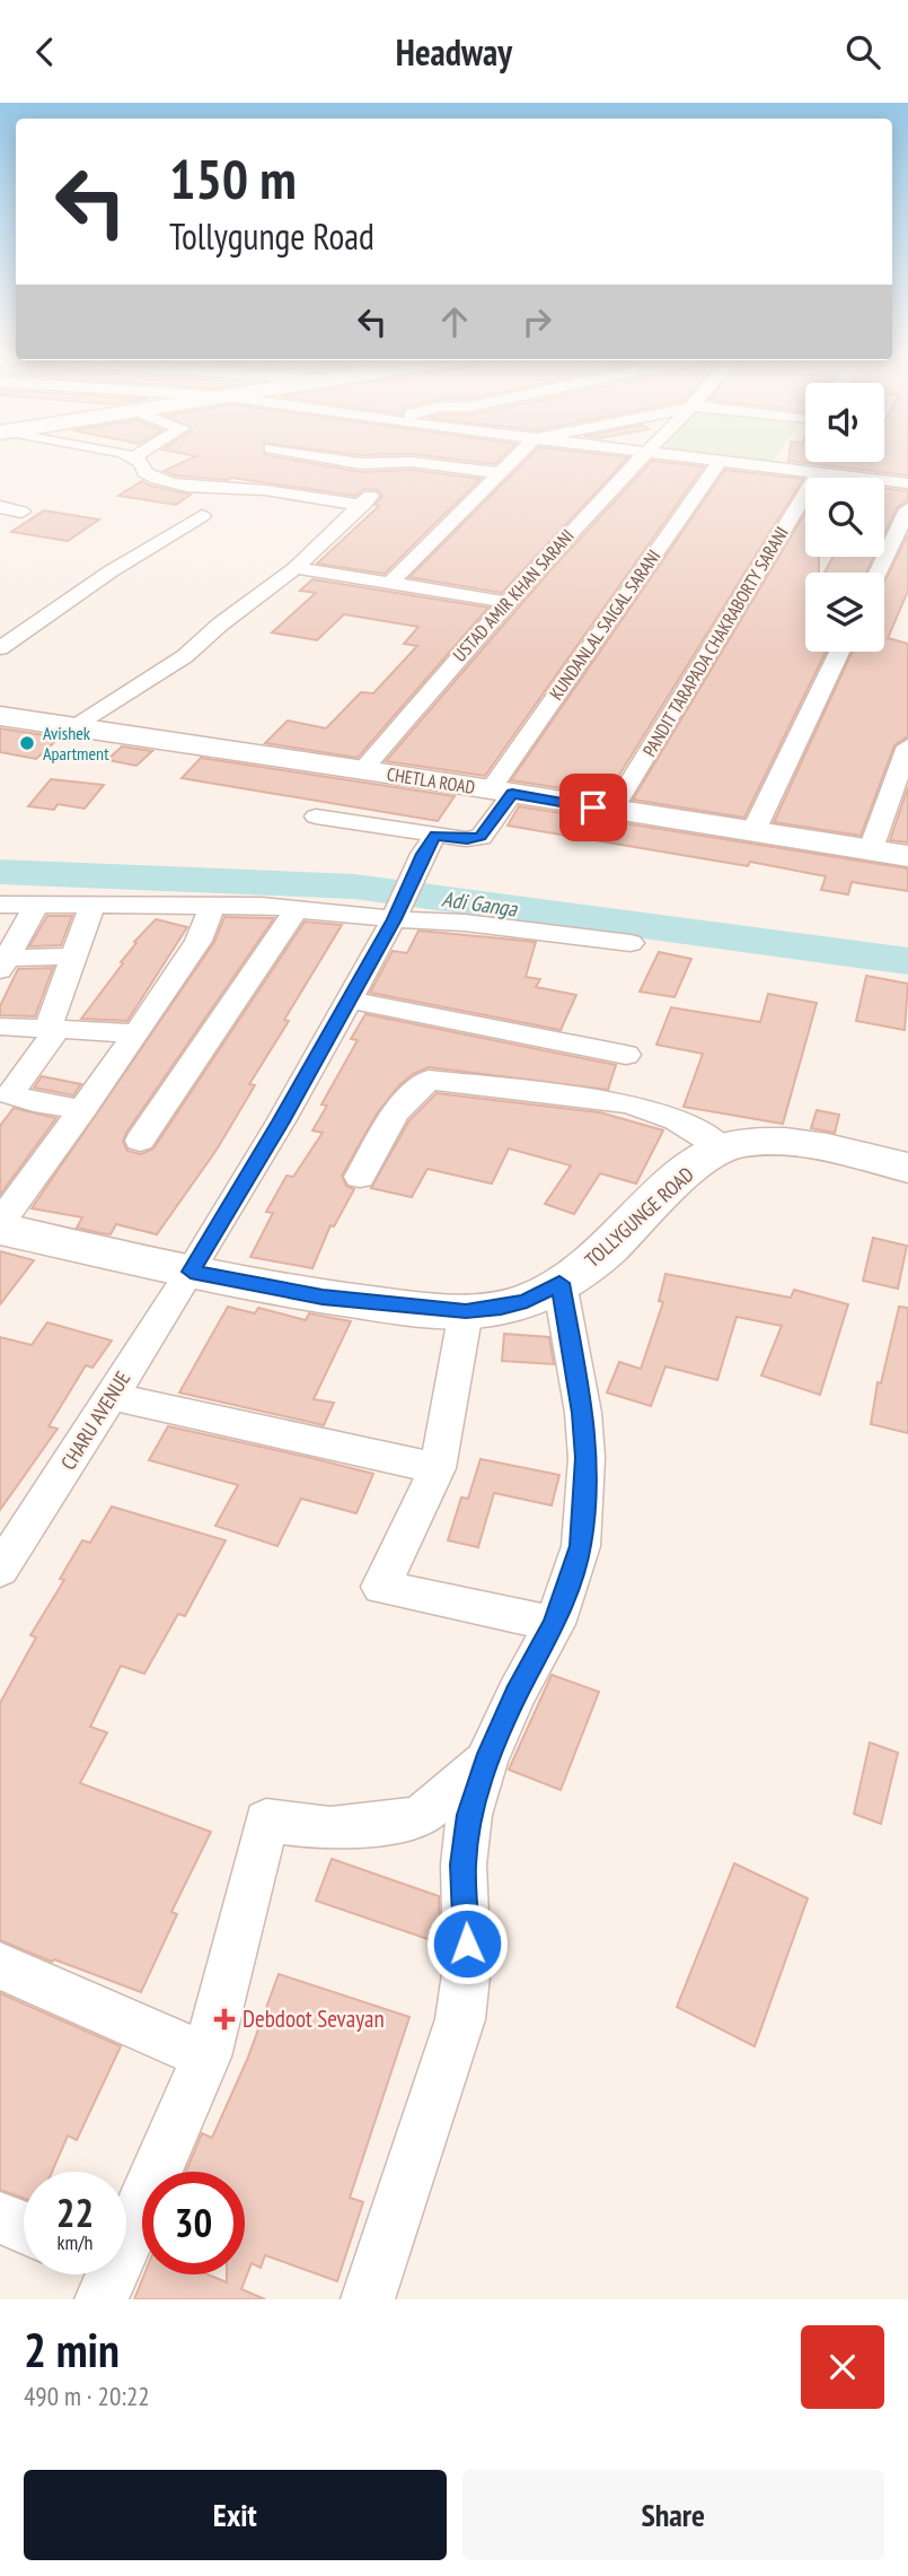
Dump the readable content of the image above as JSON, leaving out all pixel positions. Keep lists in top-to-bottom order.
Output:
{
  "streets": {
    "main road": ["CHETLA ROAD", "TOLLYGUNGE ROAD"],
    "street": [
      "USTAD AMIR KHAN SARANI",
      "KUNDANLAL SAIGAL SARANI",
      "PANDIT TARAPADA CHAKRABORTY SARANI",
      "CHARU AVENUE"
    ]
  },
  "crossings": [
    ["USTAD AMIR KHAN SARANI", "CHETLA ROAD"],
    ["KUNDANLAL SAIGAL SARANI", "CHETLA ROAD"],
    ["KUNDANLAL SAIGAL SARANI", "CHARU AVENUE"],
    ["PANDIT TARAPADA CHAKRABORTY SARANI", "CHETLA ROAD"],
    ["TOLLYGUNGE ROAD", "CHARU AVENUE"]
  ],
  "water": ["Adi Ganga"],
  "places": {
    "other": ["Avishek Apartment"],
    "health": ["Debdoot Sevayan"]
  },
  "page": {
    "header": "Headway",
    "turn": ["150 m", "Tollygunge Road"],
    "speed": "22 km/h",
    "limit": "30",
    "heading": ["2 min", "490 m · 20:22"],
    "buttons": ["Exit", "Share"]
  }
}
